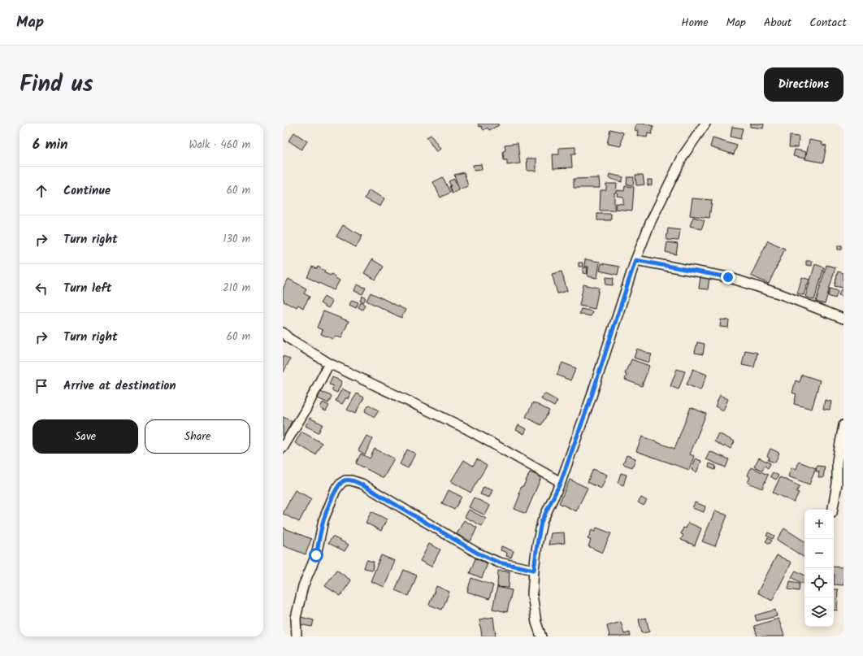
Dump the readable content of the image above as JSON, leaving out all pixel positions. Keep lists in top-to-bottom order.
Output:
{
  "page": {
    "header": "Map",
    "nav": [
      "Home",
      "Map",
      "About",
      "Contact"
    ],
    "title": "Find us",
    "buttons": [
      "Directions",
      ["Save", "Share"]
    ],
    "heading": ["6 min", "Walk · 460 m"],
    "list": [
      ["Continue", "60 m"],
      ["Turn right", "130 m"],
      ["Turn left", "210 m"],
      ["Turn right", "60 m"],
      "Arrive at destination"
    ],
    "map_buttons": ["+", "−"]
  }
}
